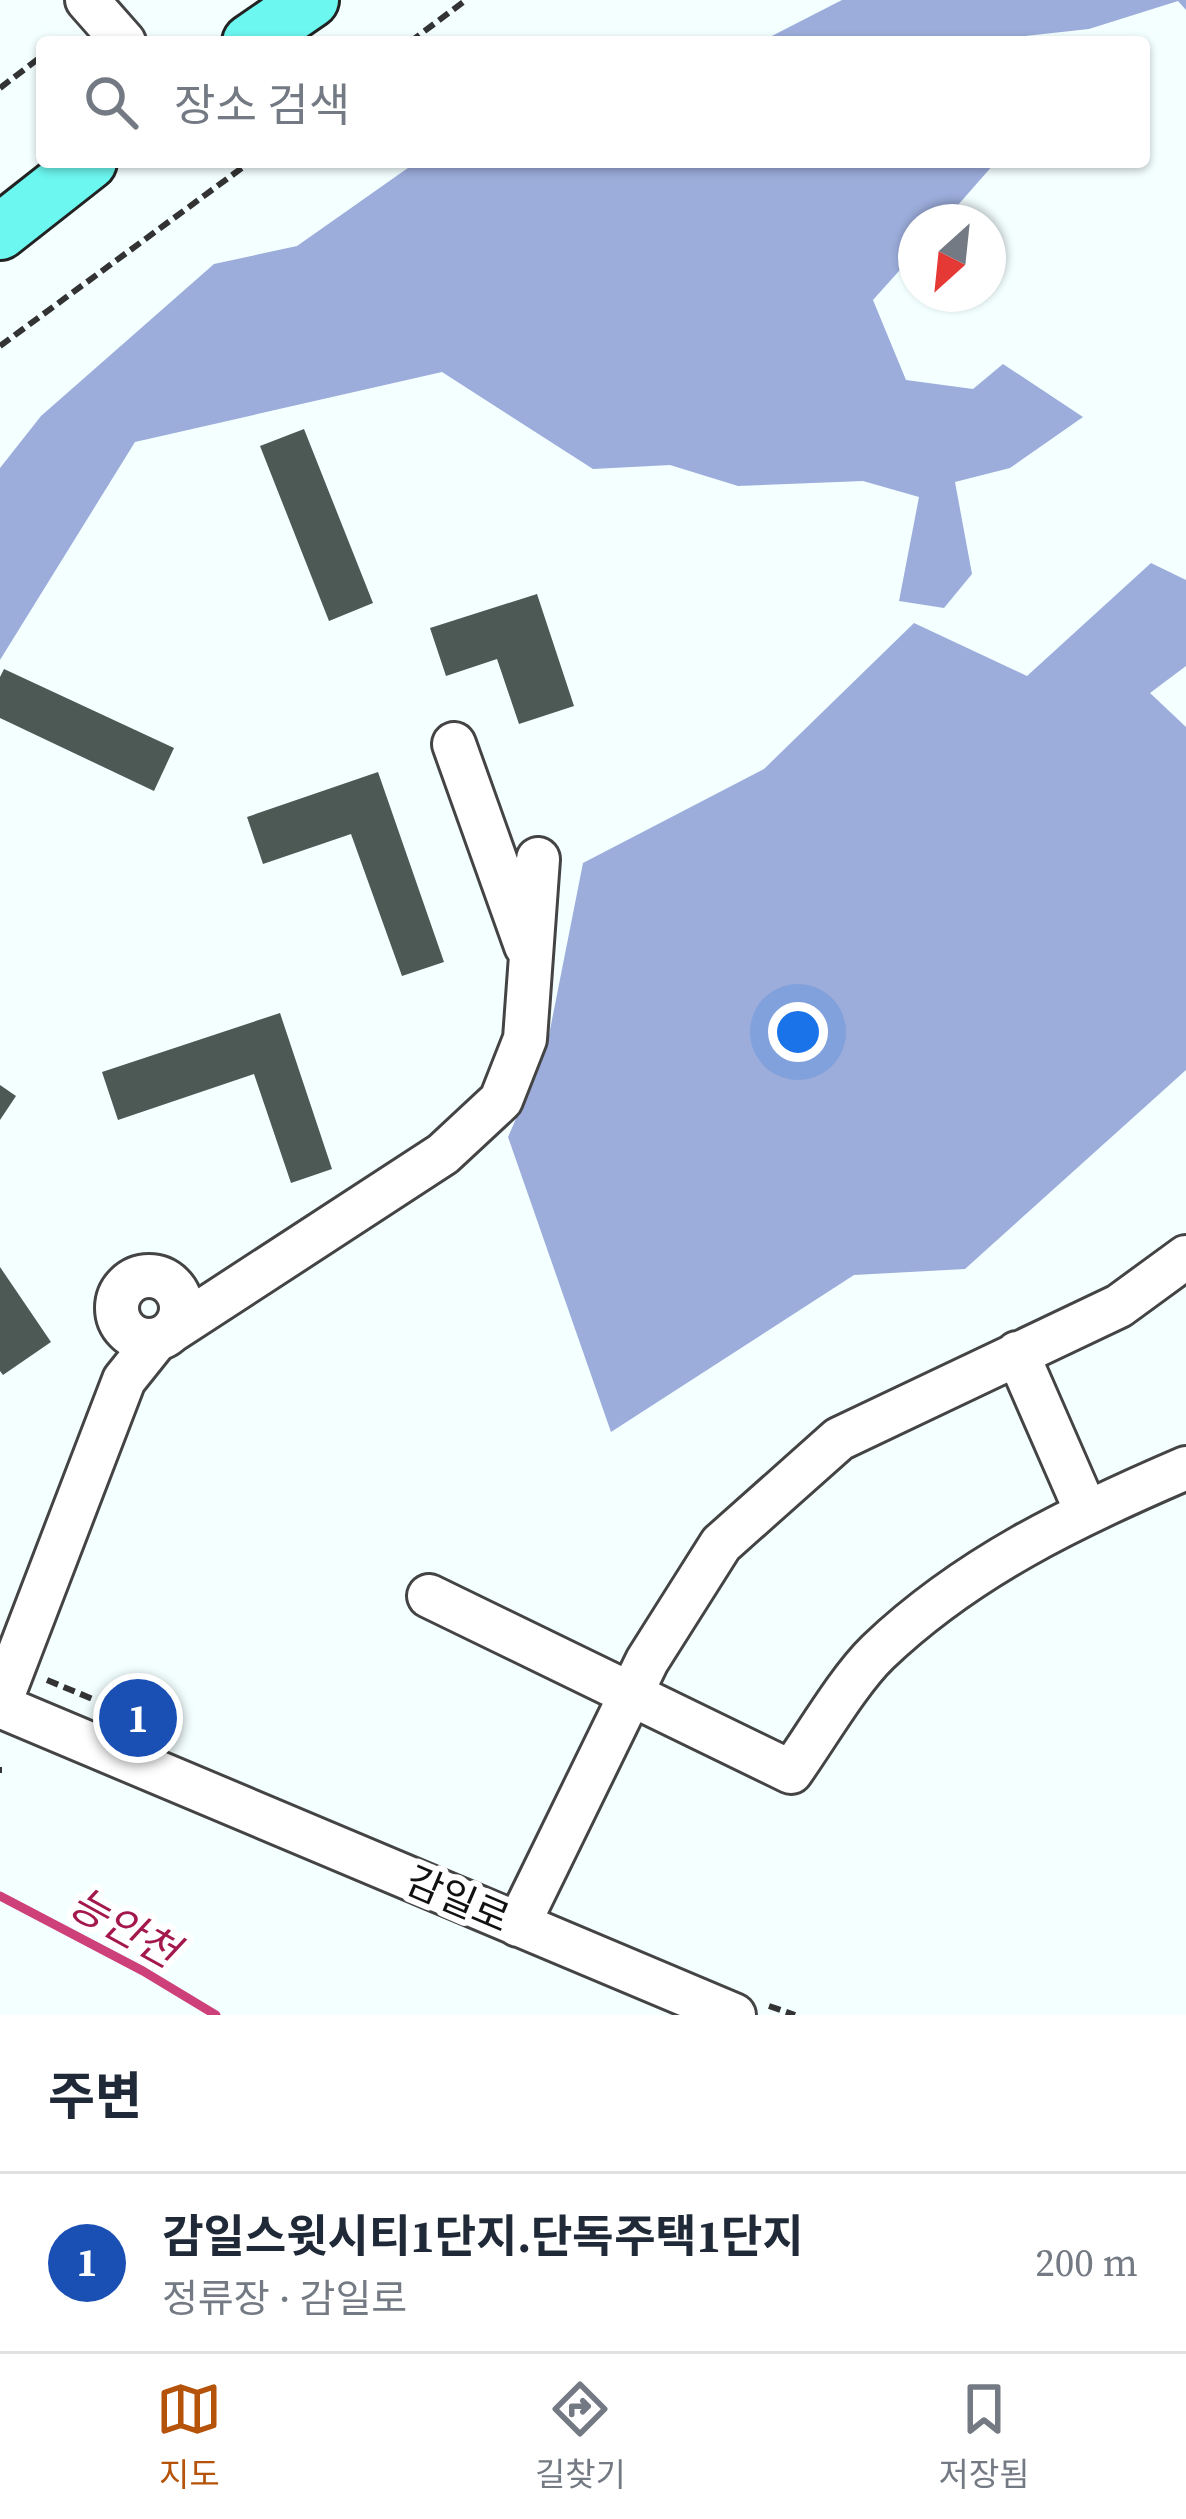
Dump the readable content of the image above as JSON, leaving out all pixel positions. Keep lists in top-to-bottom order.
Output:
{
  "streets": {
    "street": ["감일로"]
  },
  "water": ["능안천"],
  "north": "bottom left",
  "page": {
    "search": "장소 검색",
    "pins": "1",
    "heading": "주변",
    "list": [
      {
        "mark": "1",
        "name": "감일스윗시티1단지.단독주택1단지",
        "note": "정류장 · 감일로",
        "value": "200 m"
      }
    ],
    "nav": ["지도", "길찾기", "저장됨"]
  }
}
